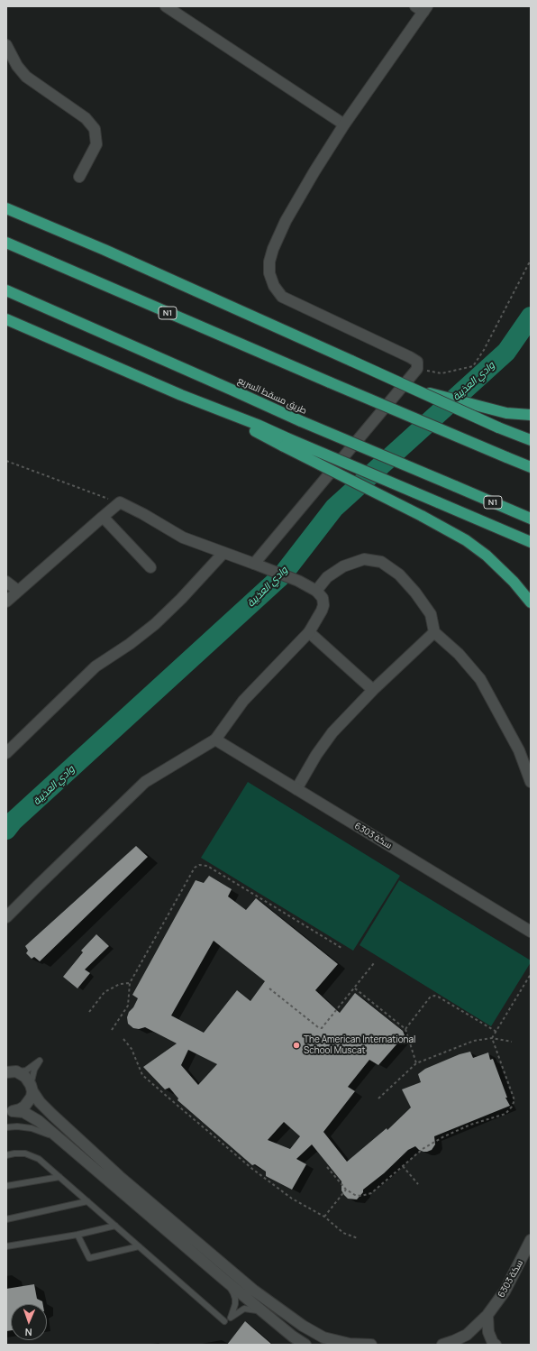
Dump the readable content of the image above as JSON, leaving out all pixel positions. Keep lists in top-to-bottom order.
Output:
{
  "streets": {
    "highway": ["N1", "طريق مسقط السريع"],
    "street": ["سكة 6303"]
  },
  "water": ["وادي العذيبة"],
  "places": ["The American International School Muscat"],
  "north": "bottom"
}
